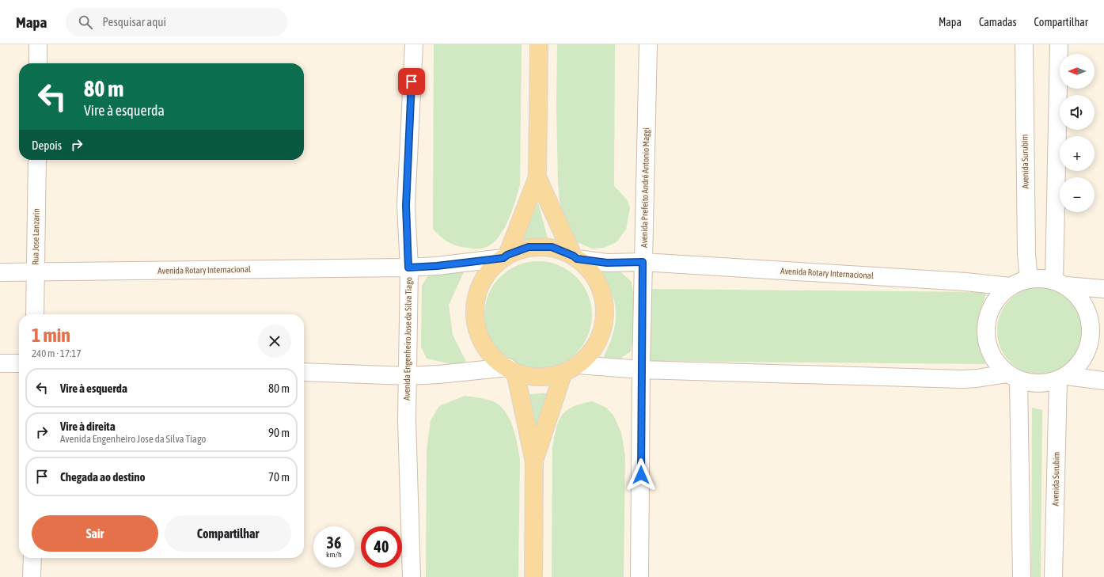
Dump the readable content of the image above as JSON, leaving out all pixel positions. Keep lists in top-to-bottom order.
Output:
{
  "streets": {
    "street": [
      "Avenida Surubim",
      "Avenida Prefeito André Antonio Maggi",
      "Rua Jose Lanzarin",
      "Avenida Rotary Internacional",
      "Avenida Engenheiro Jose da Silva Tiago"
    ]
  },
  "crossings": [
    ["Avenida Surubim", "Avenida Rotary Internacional"],
    ["Avenida Prefeito André Antonio Maggi", "Avenida Rotary Internacional"],
    ["Rua Jose Lanzarin", "Avenida Rotary Internacional"],
    ["Avenida Rotary Internacional", "Avenida Engenheiro Jose da Silva Tiago"]
  ],
  "north": "left",
  "page": {
    "header": "Mapa",
    "search": "Pesquisar aqui",
    "nav": ["Mapa", "Camadas", "Compartilhar"],
    "map_buttons": ["+", "−"],
    "turn": ["80 m", "Vire à esquerda"],
    "then": "Depois",
    "heading": ["1 min", "240 m · 17:17"],
    "list": [
      {
        "name": "Vire à esquerda",
        "value": "80 m"
      },
      {
        "name": "Vire à direita",
        "note": "Avenida Engenheiro Jose da Silva Tiago",
        "value": "90 m"
      },
      {
        "name": "Chegada ao destino",
        "value": "70 m"
      }
    ],
    "buttons": ["Sair", "Compartilhar"],
    "speed": "36 km/h",
    "limit": "40"
  }
}
